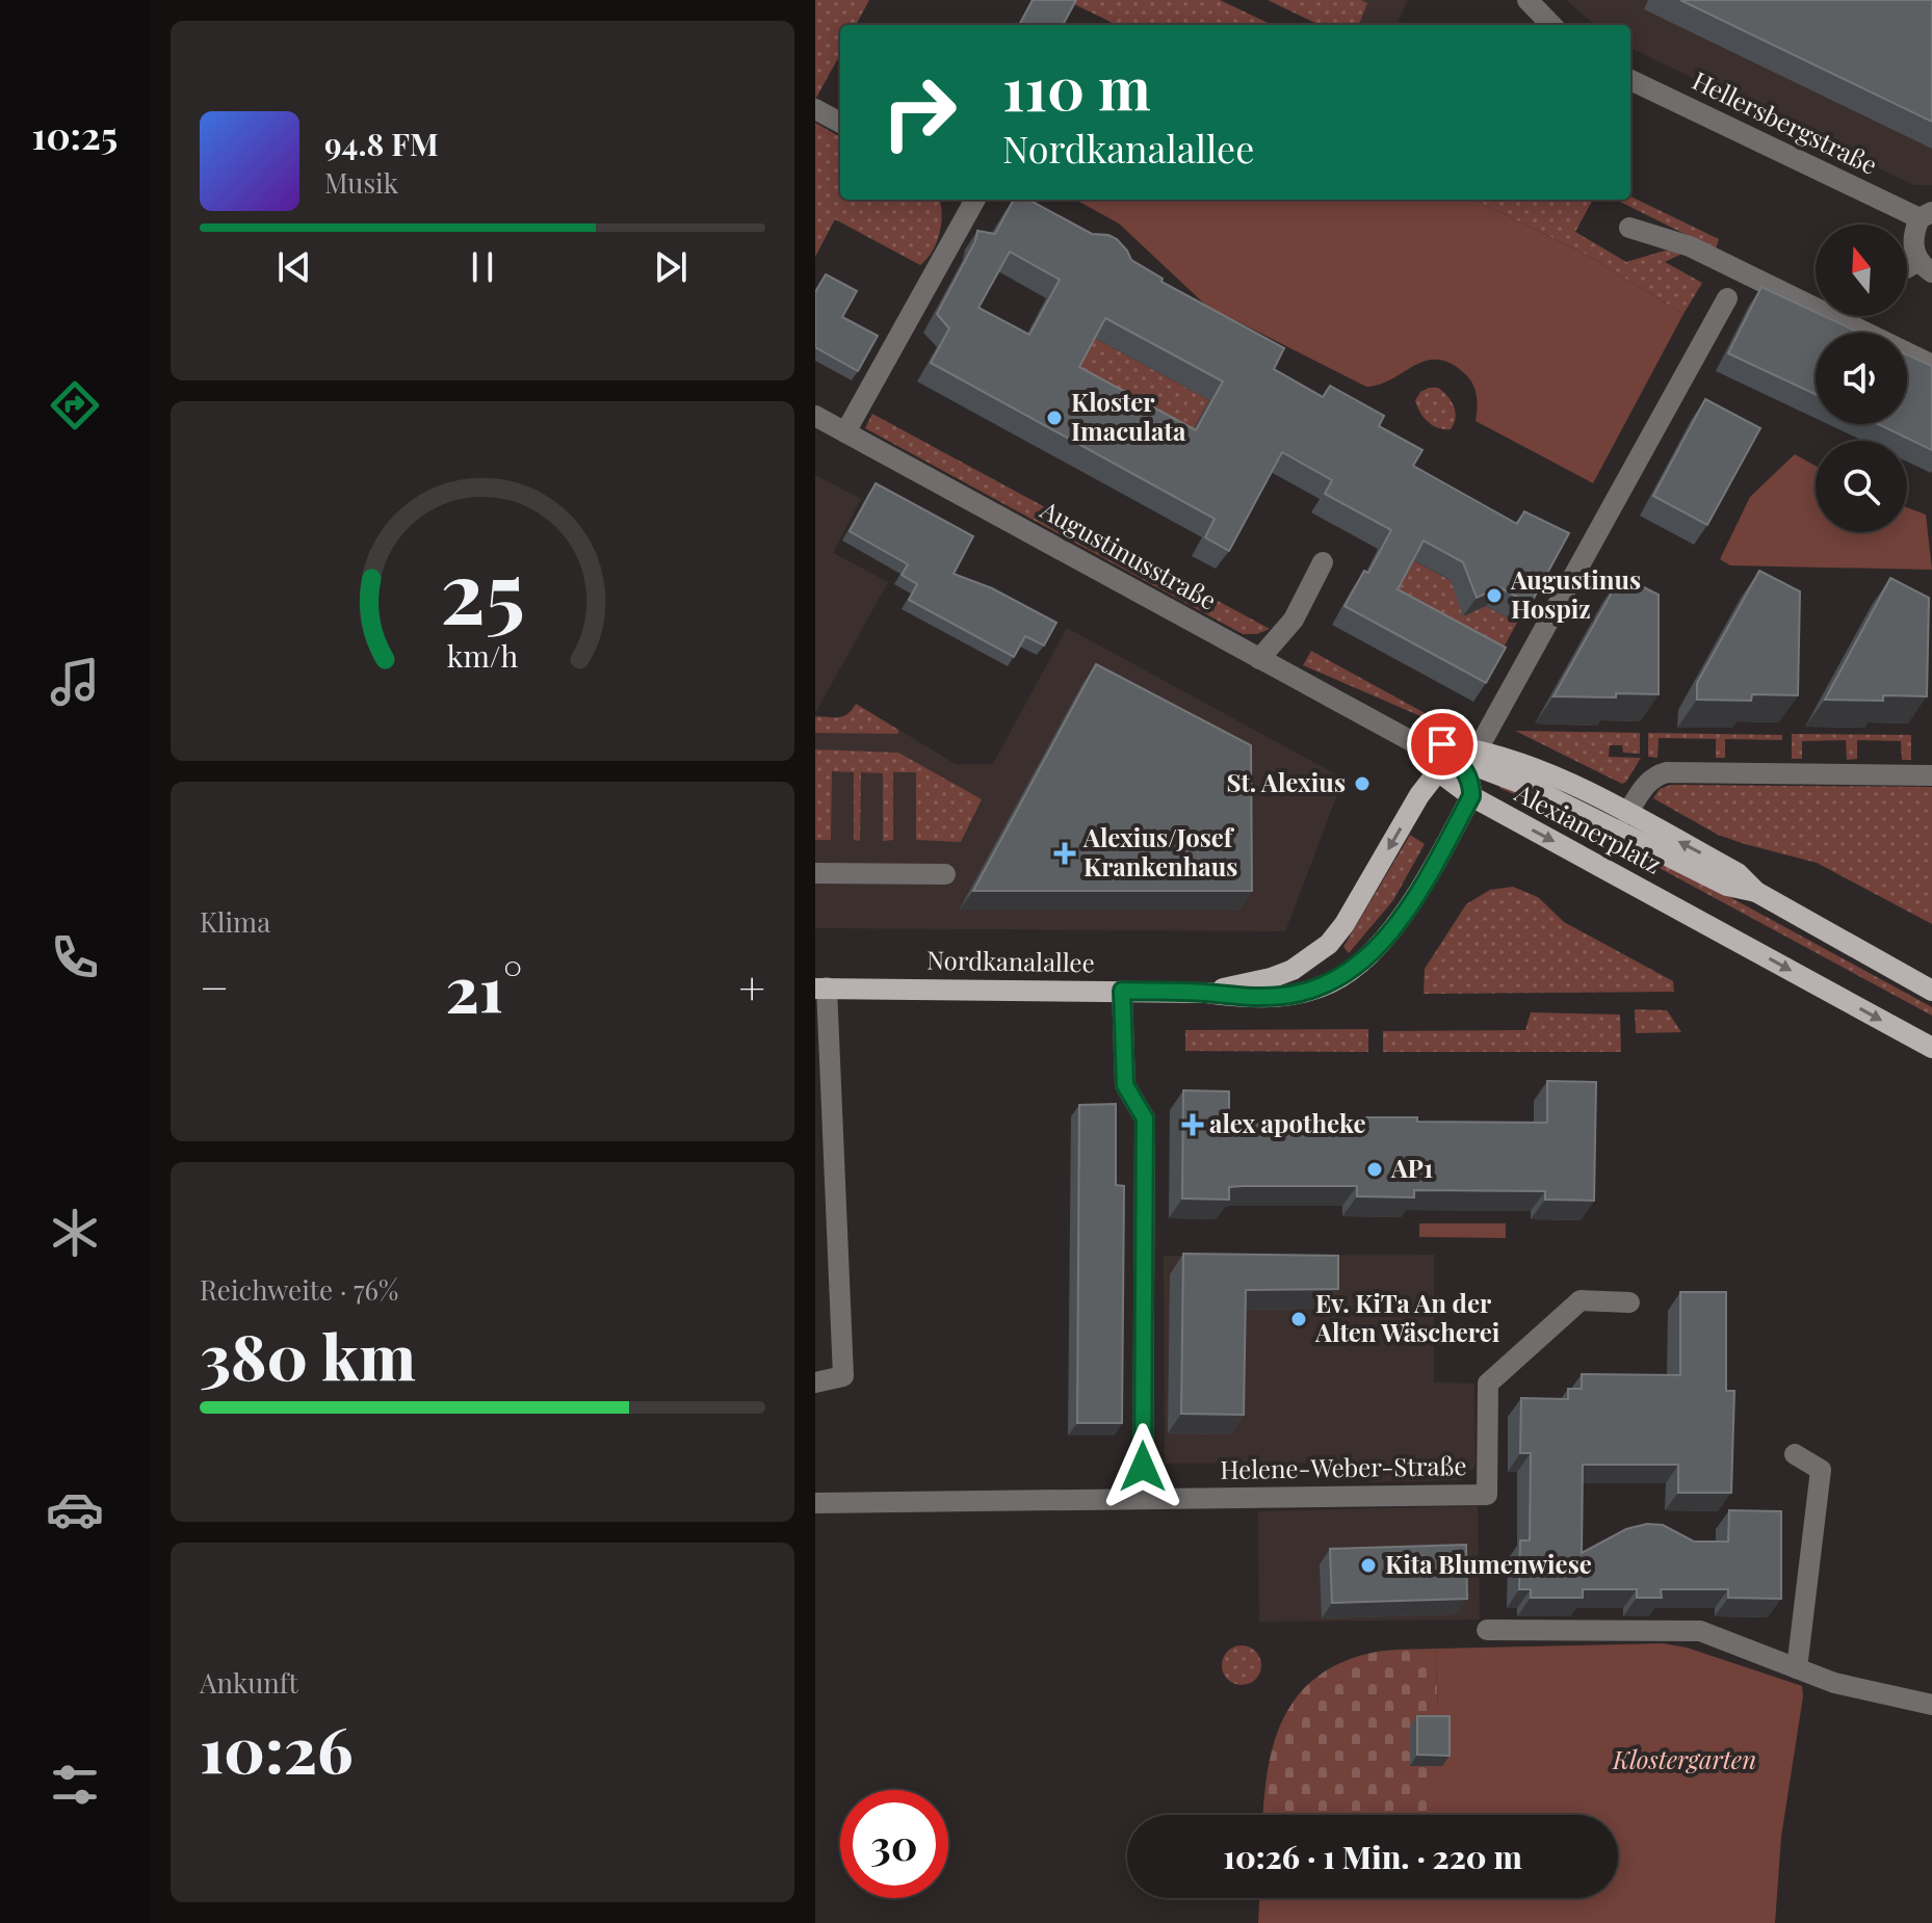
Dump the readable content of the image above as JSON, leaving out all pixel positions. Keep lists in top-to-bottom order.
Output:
{
  "streets": {
    "main road": ["Alexianerplatz", "Nordkanalallee"],
    "street": ["Hellersbergstraße", "Augustinusstraße", "Helene-Weber-Straße"]
  },
  "crossings": [
    ["Augustinusstraße", "Alexianerplatz"],
    ["Augustinusstraße", "Nordkanalallee"],
    ["Alexianerplatz", "Nordkanalallee"]
  ],
  "parks": ["Klostergarten"],
  "places": {
    "other": [
      "Kloster Imaculata",
      "Augustinus Hospiz",
      "St. Alexius",
      "AP1",
      "Ev. KiTa An der Alten Wäscherei",
      "Kita Blumenwiese"
    ],
    "health": ["Alexius/Josef Krankenhaus", "alex apotheke"]
  },
  "north": "top",
  "page": {
    "tabs": "10:25",
    "turn": ["110 m", "Nordkanalallee"],
    "song": ["94.8 FM", "Musik"],
    "tile": [
      "Klima",
      ["Reichweite · 76%", "380 km"],
      ["Ankunft", "10:26"]
    ],
    "heat": ["−", "21°", "+"],
    "limit": "30",
    "trip": "10:26 · 1 Min. · 220 m",
    "gauge": ["25", "km/h"]
  }
}
